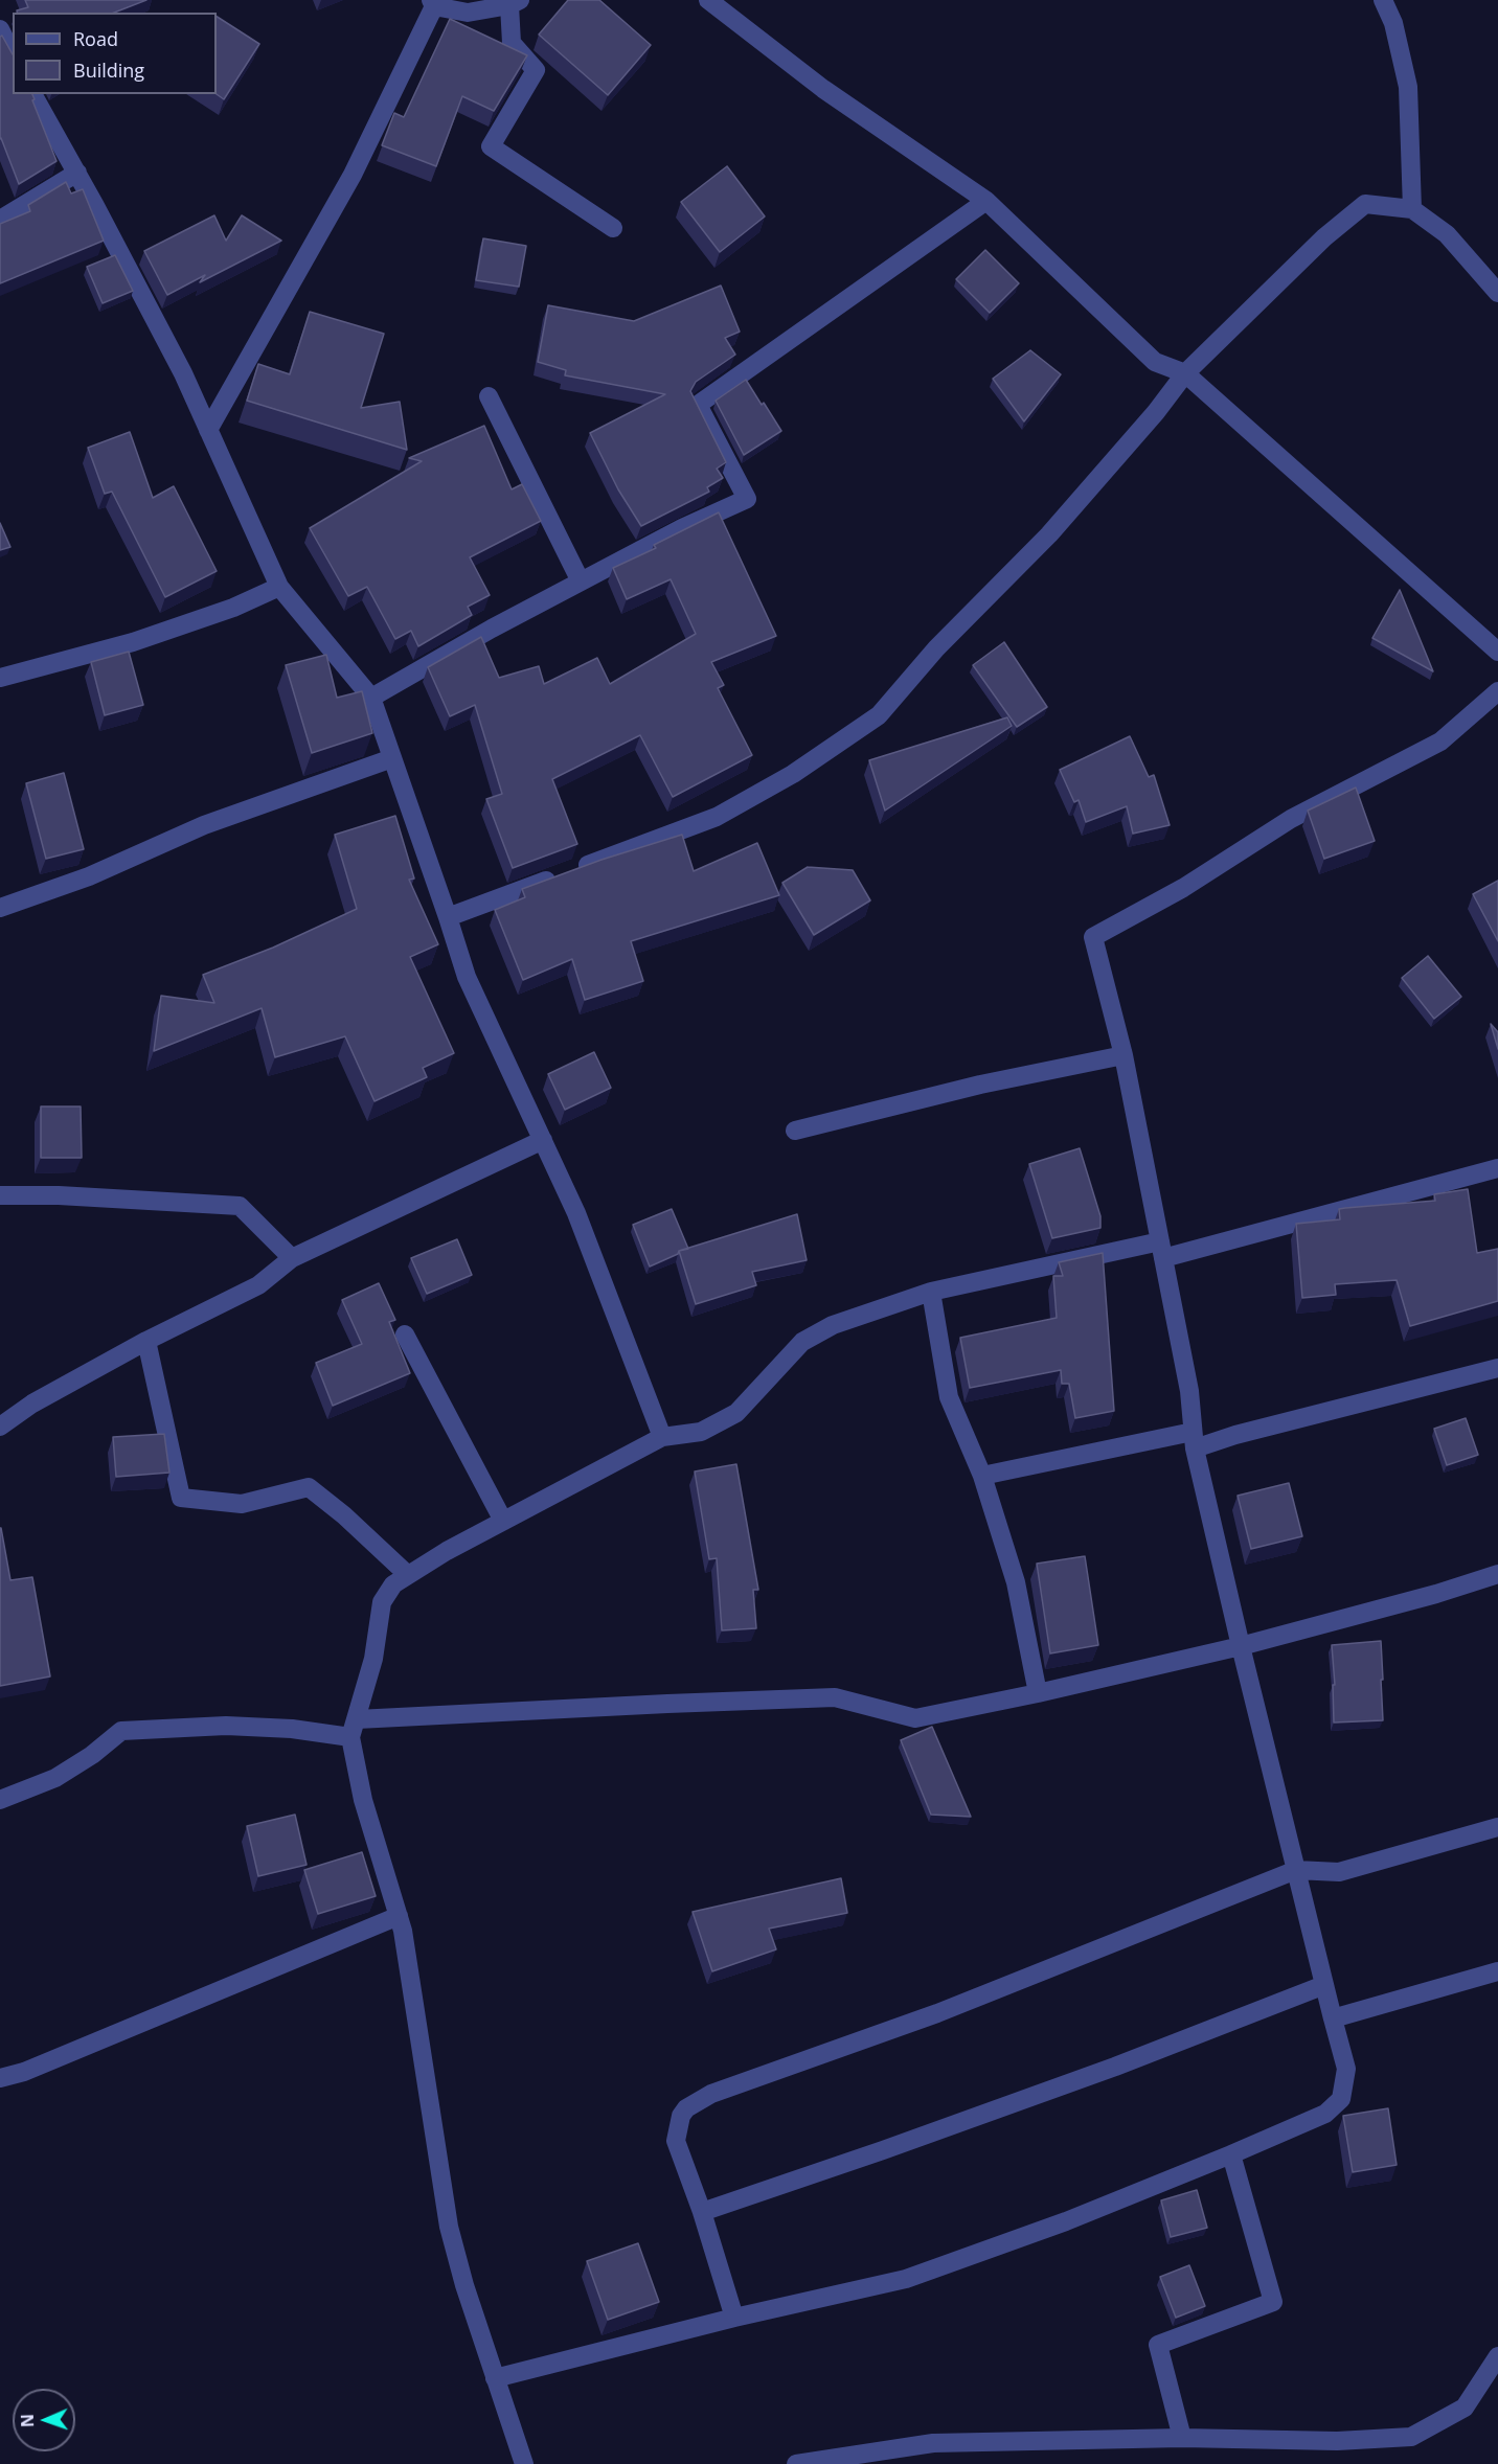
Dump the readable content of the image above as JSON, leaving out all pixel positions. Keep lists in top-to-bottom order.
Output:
{
  "legend": ["Road", "Building"],
  "north": "left"
}
